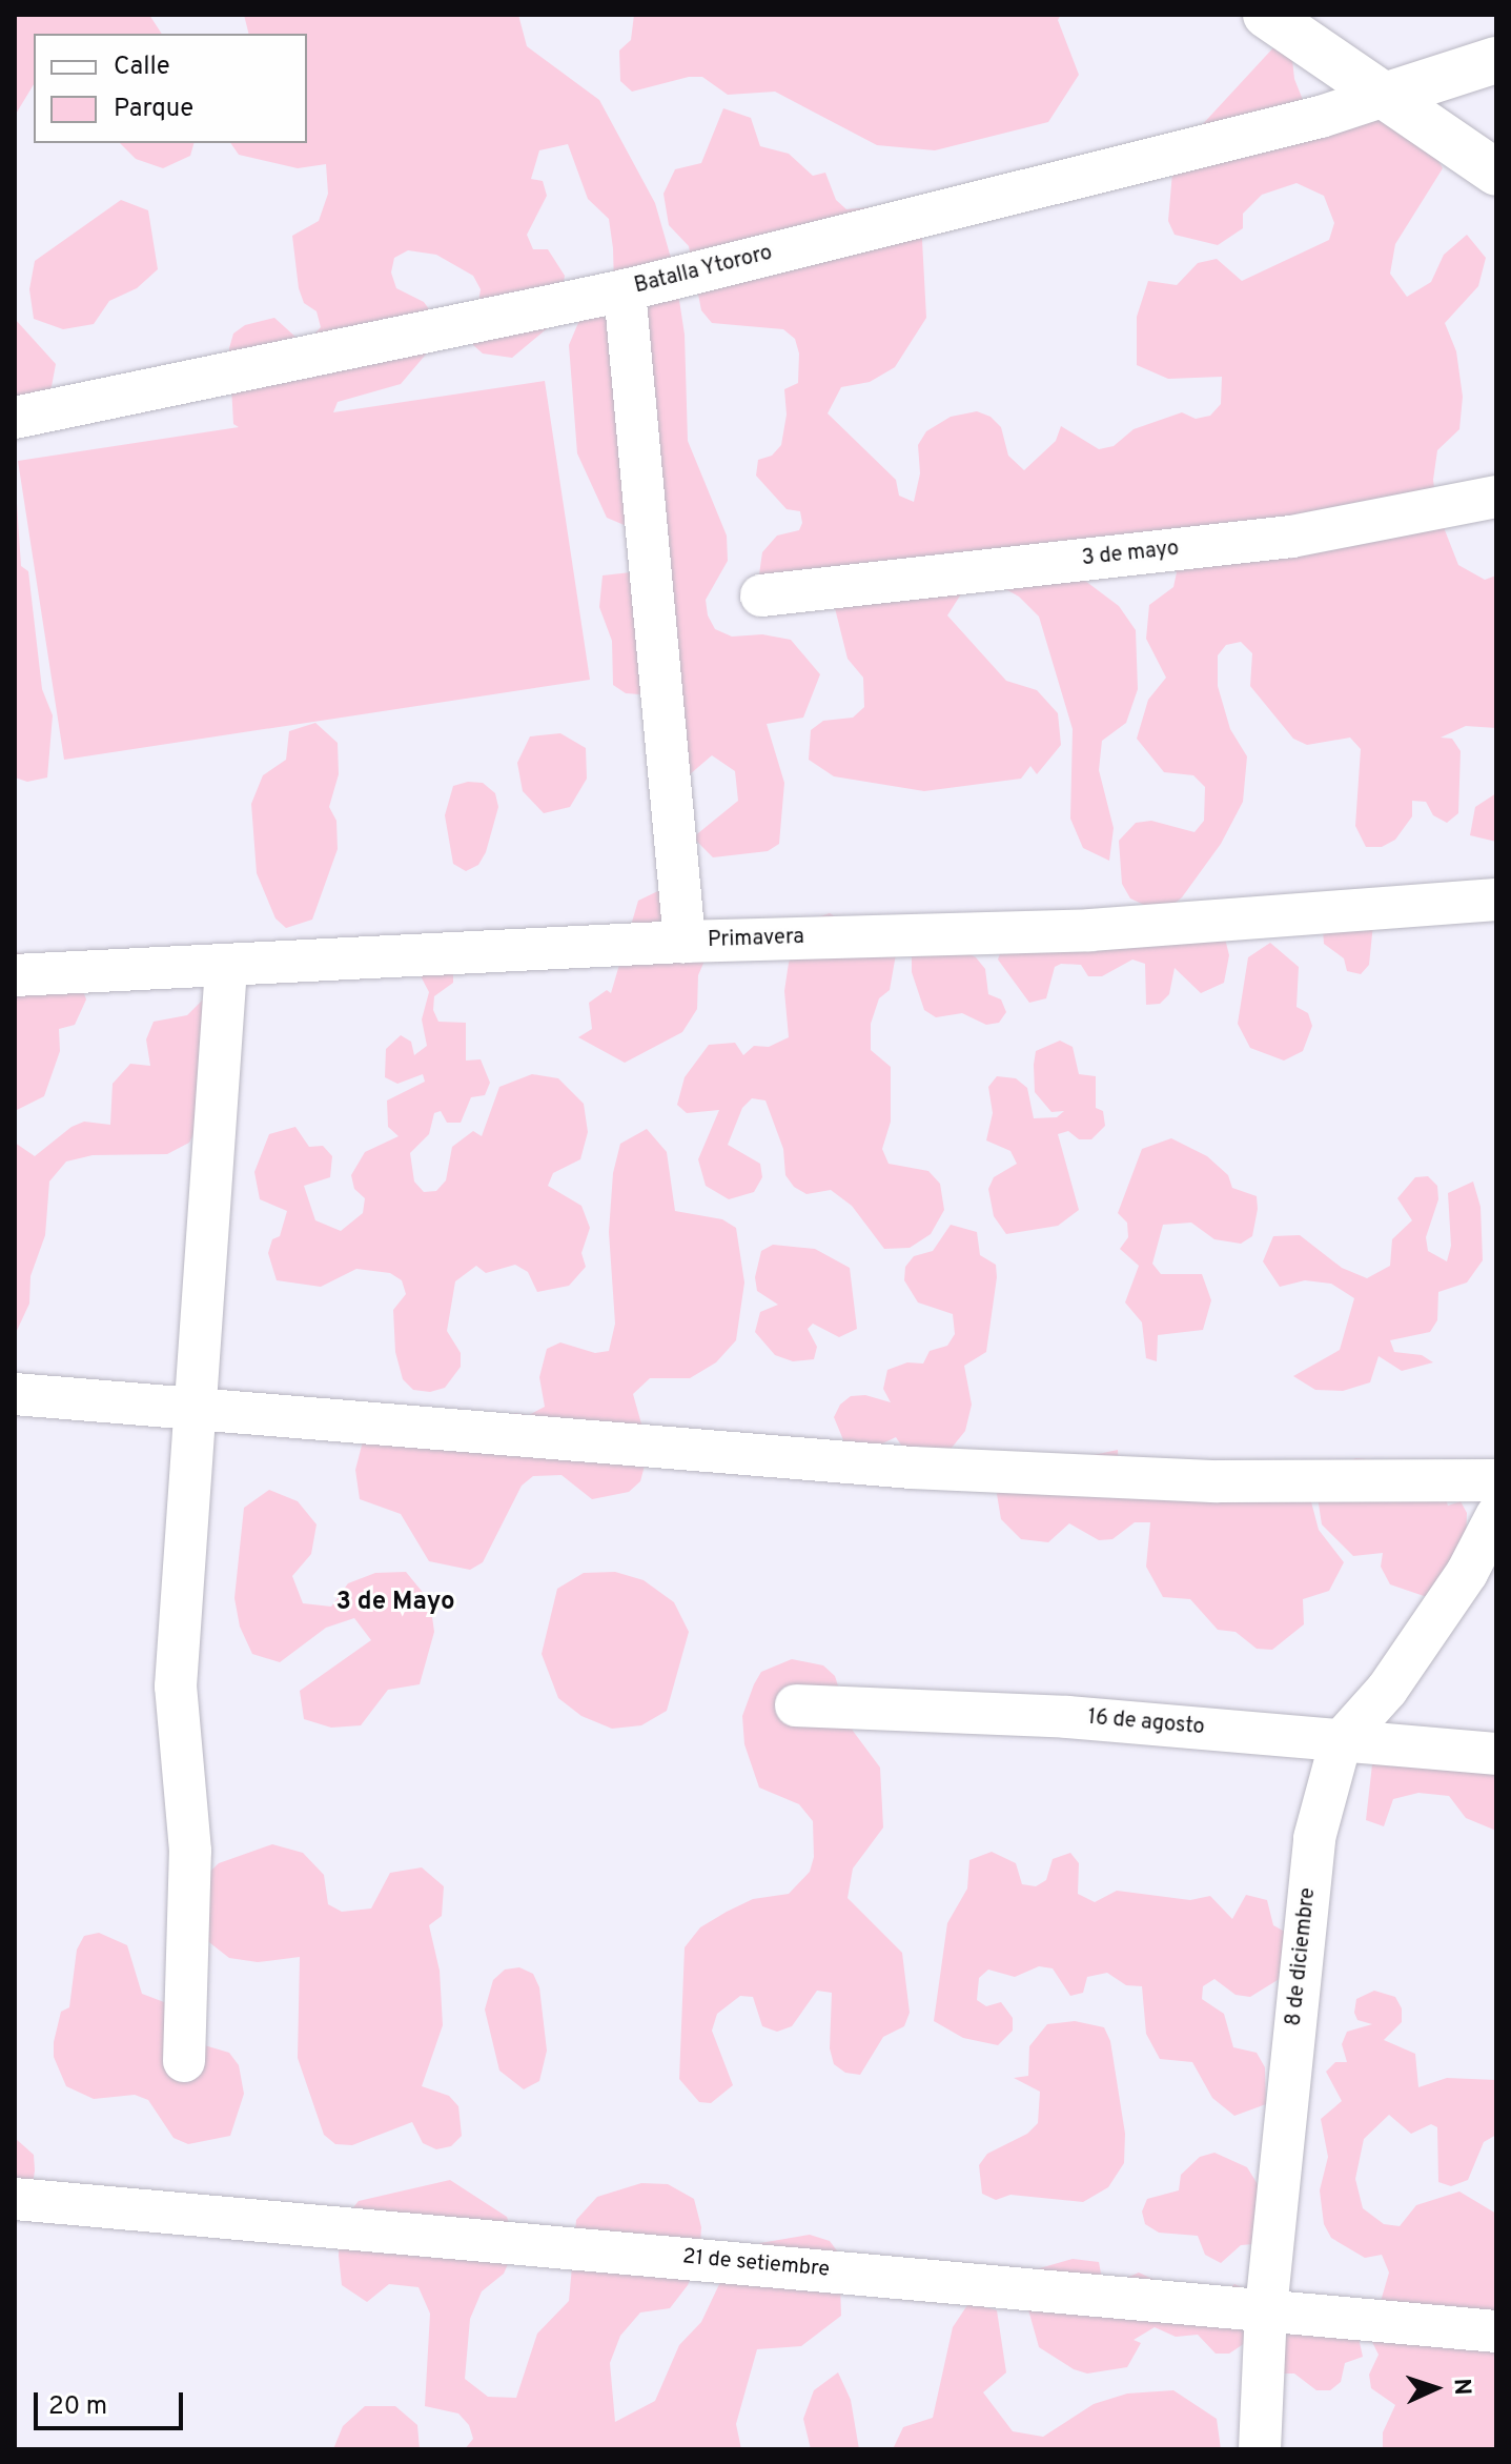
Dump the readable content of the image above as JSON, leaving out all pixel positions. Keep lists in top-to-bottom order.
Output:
{
  "streets": {
    "street": [
      "Batalla Ytororo",
      "3 de mayo",
      "Primavera",
      "16 de agosto",
      "8 de diciembre",
      "21 de setiembre"
    ]
  },
  "crossings": [
    ["16 de agosto", "8 de diciembre"],
    ["8 de diciembre", "21 de setiembre"]
  ],
  "districts": ["3 de Mayo"],
  "legend": ["Calle", "Parque"],
  "scale_bar": "20 m",
  "north": "right"
}
